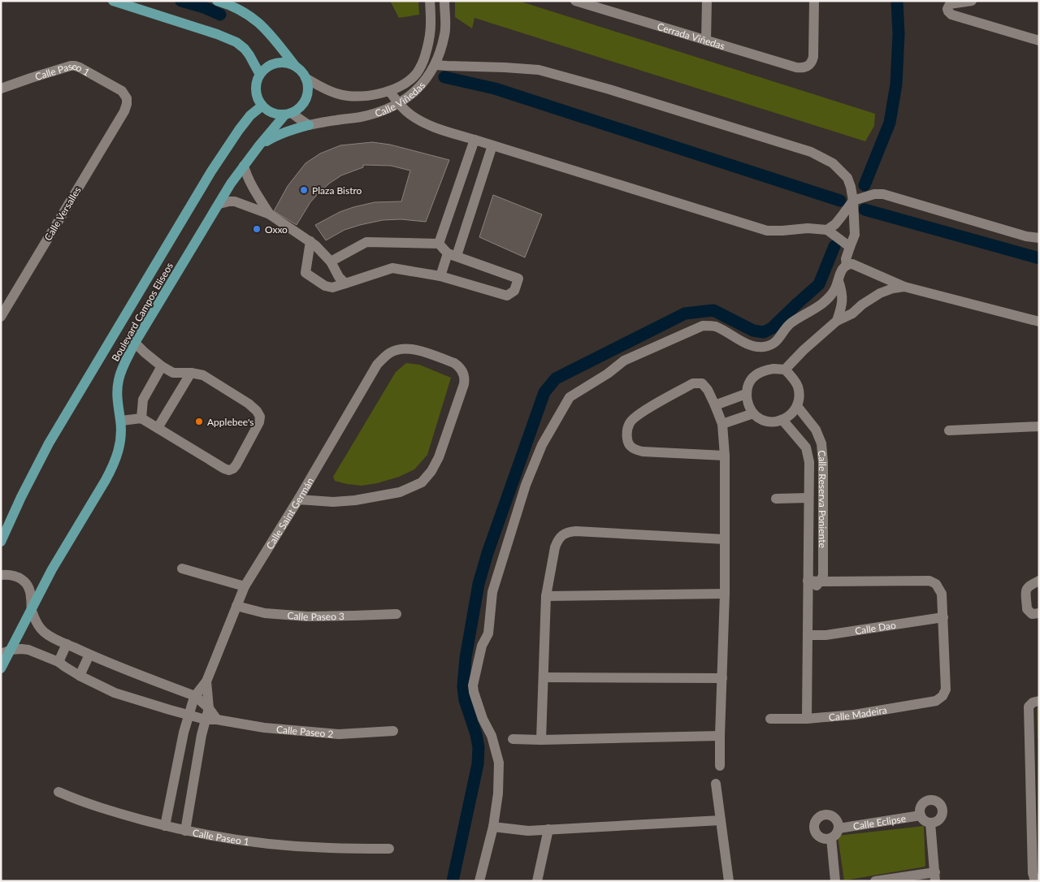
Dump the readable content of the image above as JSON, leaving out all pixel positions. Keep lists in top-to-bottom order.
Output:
{
  "streets": {
    "main road": ["Boulevard Campos Eliseos"],
    "street": [
      "Cerrada Viñedas",
      "Calle Paseo 1",
      "Calle Viñedas",
      "Calle Versalles",
      "Calle Reserva Poniente",
      "Calle Saint Germán",
      "Calle Paseo 3",
      "Calle Dao",
      "Calle Madeira",
      "Calle Paseo 2",
      "Calle Eclipse"
    ]
  },
  "crossings": [
    ["Calle Paseo 1", "Calle Versalles"],
    ["Calle Paseo 1", "Calle Saint Germán"],
    ["Calle Viñedas", "Boulevard Campos Eliseos"],
    ["Boulevard Campos Eliseos", "Calle Paseo 2"],
    ["Calle Reserva Poniente", "Calle Dao"],
    ["Calle Reserva Poniente", "Calle Madeira"],
    ["Calle Saint Germán", "Calle Paseo 3"],
    ["Calle Saint Germán", "Calle Paseo 2"],
    ["Calle Dao", "Calle Madeira"]
  ],
  "places": ["Plaza Bistro", "Oxxo", "Applebee's"]
}
